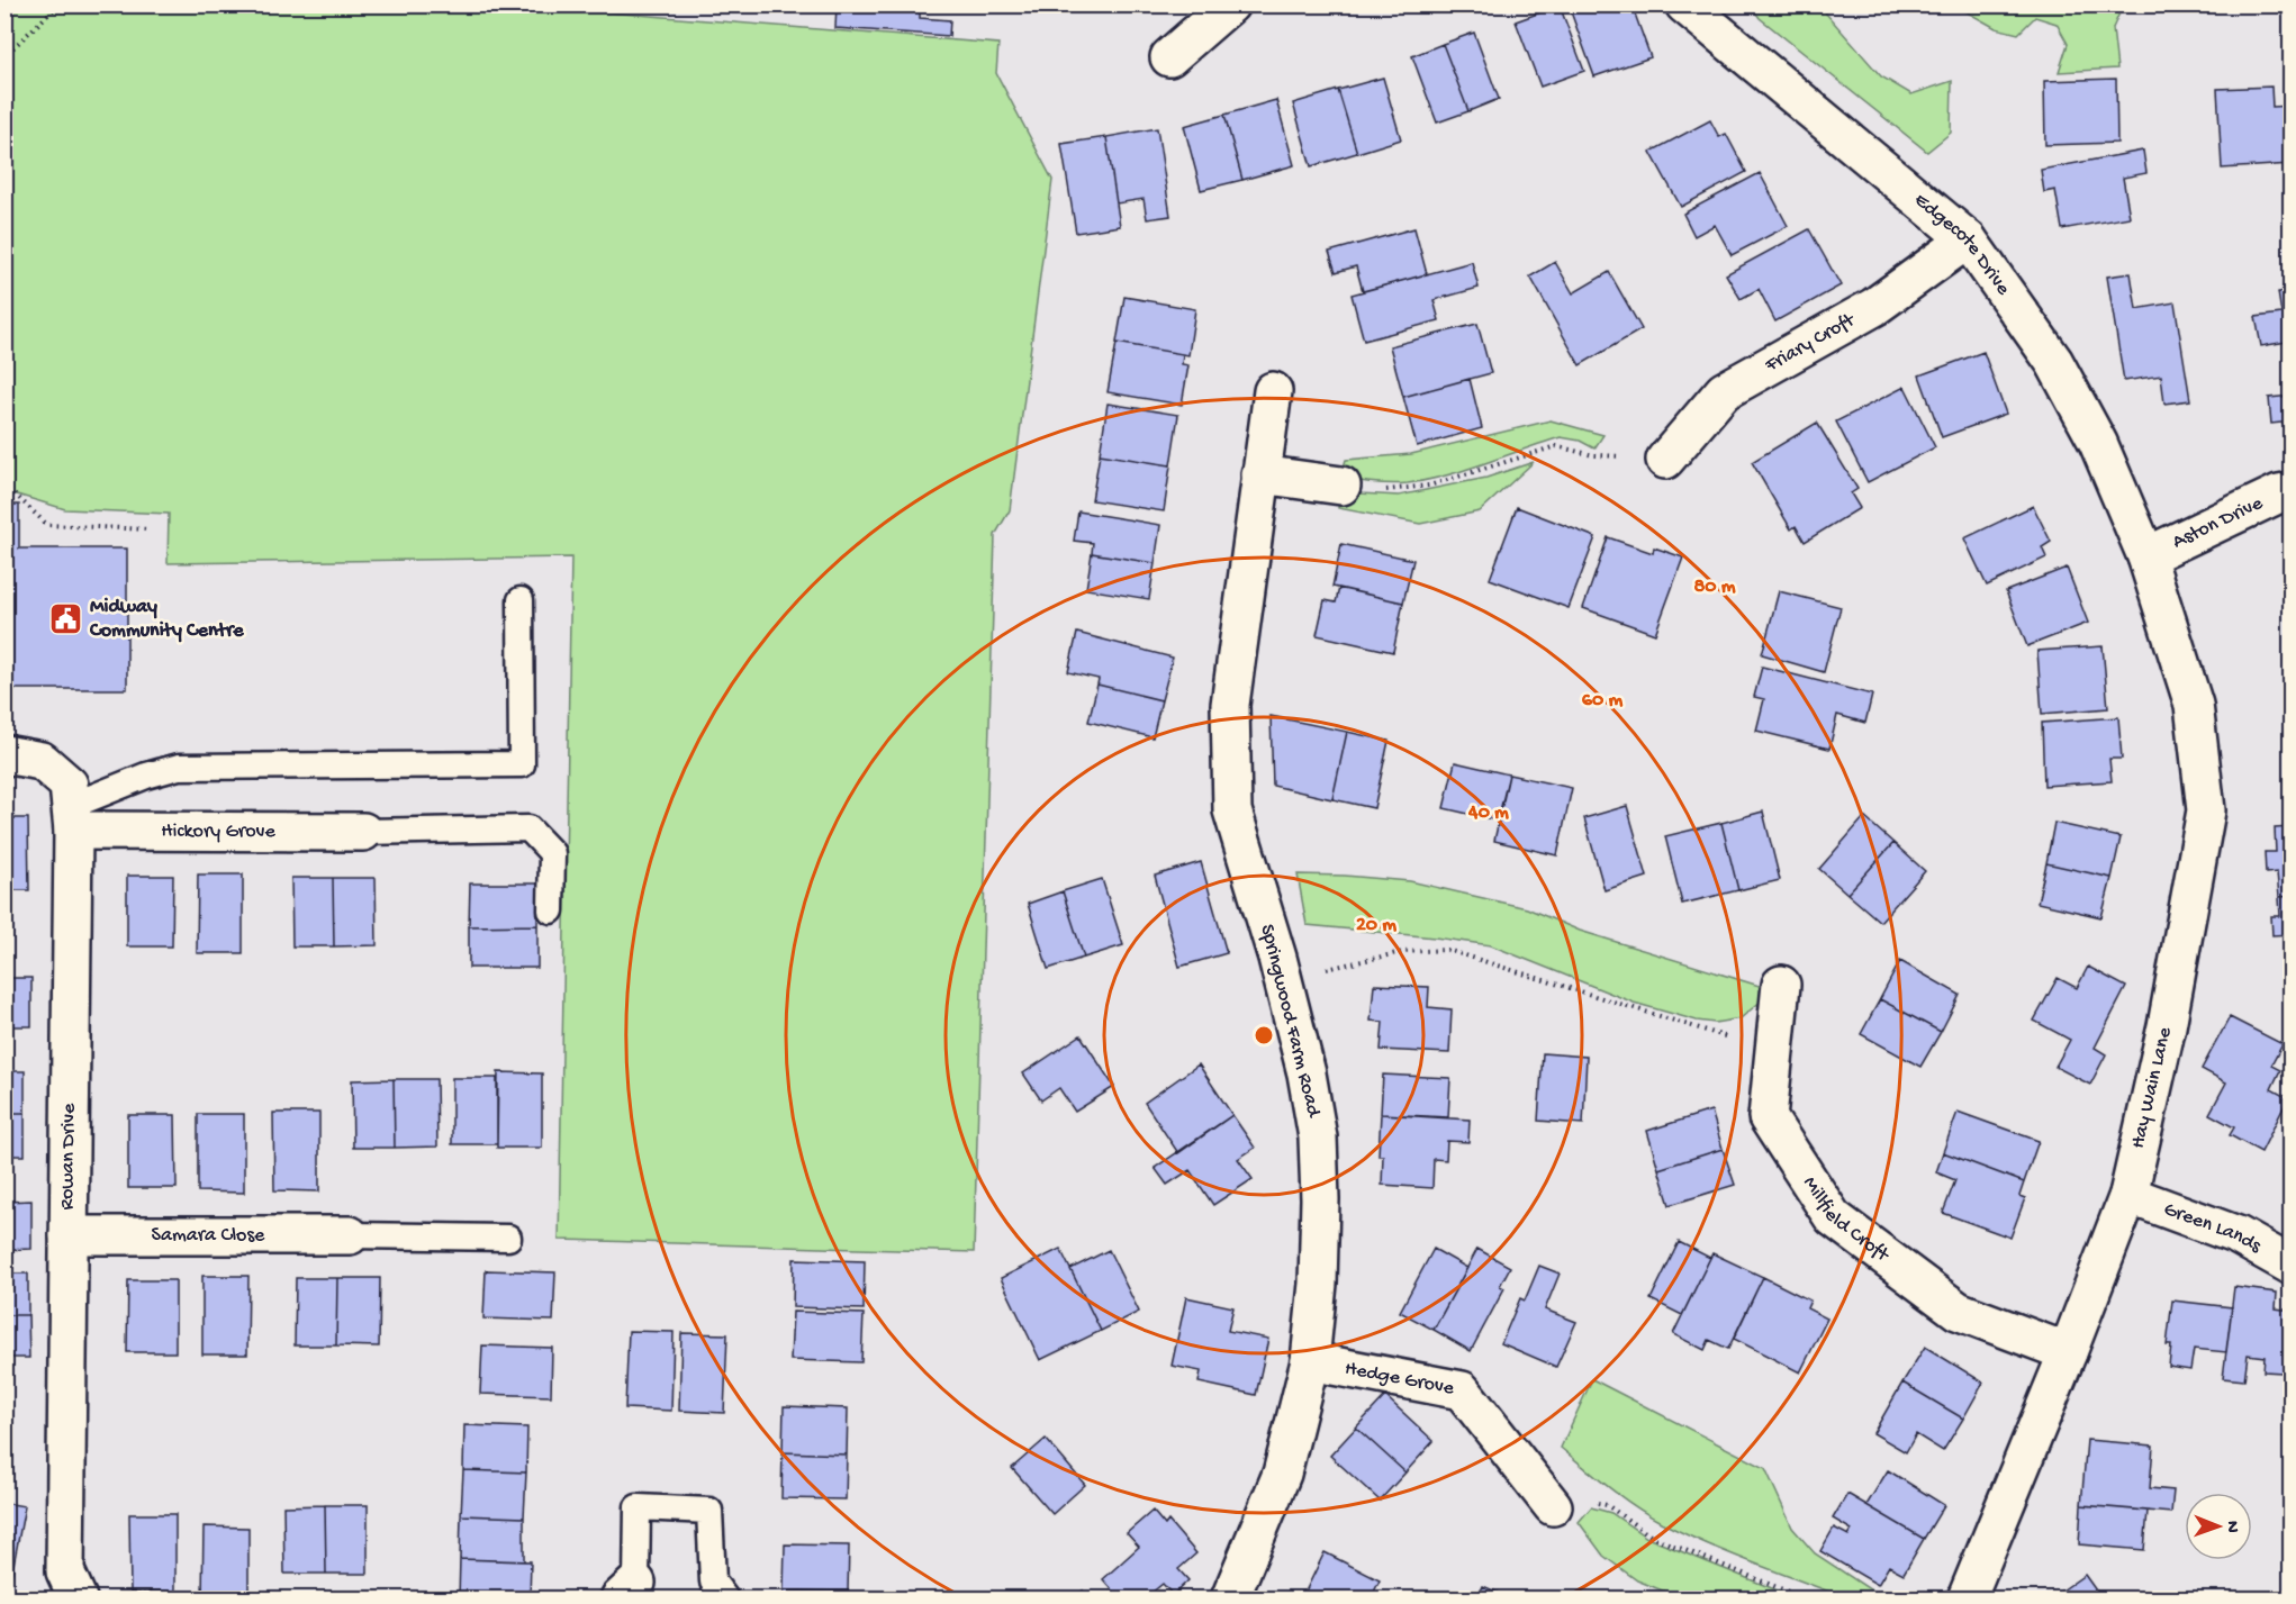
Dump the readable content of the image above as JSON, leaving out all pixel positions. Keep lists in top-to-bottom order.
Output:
{
  "streets": {
    "street": [
      "Edgecote Drive",
      "Friary Croft",
      "Aston Drive",
      "Hickory Grove",
      "Springwood Farm Road",
      "Hay Wain Lane",
      "Rowan Drive",
      "Millfield Croft",
      "Green Lands",
      "Samara Close",
      "Hedge Grove"
    ]
  },
  "crossings": [
    ["Edgecote Drive", "Friary Croft"],
    ["Edgecote Drive", "Aston Drive"],
    ["Edgecote Drive", "Hay Wain Lane"],
    ["Aston Drive", "Hay Wain Lane"],
    ["Hickory Grove", "Rowan Drive"],
    ["Springwood Farm Road", "Hedge Grove"],
    ["Hay Wain Lane", "Millfield Croft"],
    ["Hay Wain Lane", "Green Lands"],
    ["Rowan Drive", "Samara Close"]
  ],
  "places": {
    "public building": ["Midway Community Centre"]
  },
  "north": "right",
  "rings": [
    "80 m",
    "60 m",
    "40 m",
    "20 m"
  ]
}
